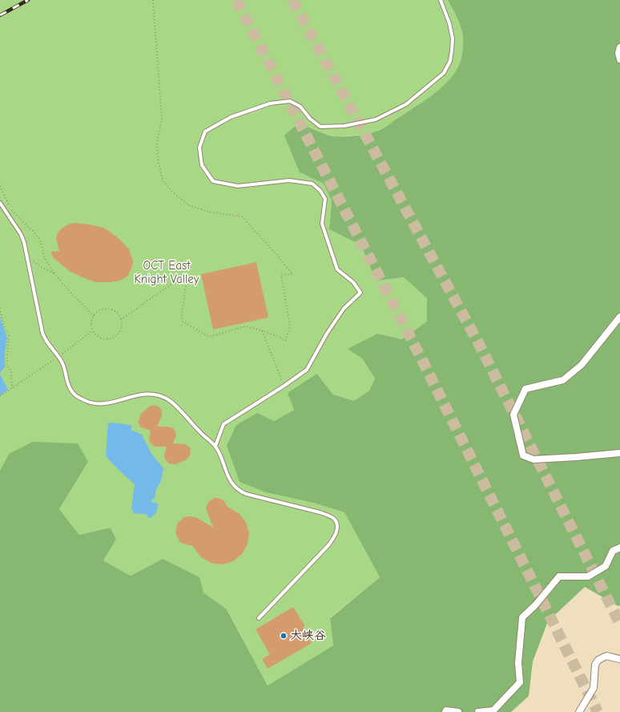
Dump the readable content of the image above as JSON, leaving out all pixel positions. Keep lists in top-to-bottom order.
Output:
{
  "parks": ["OCT East Knight Valley"],
  "places": ["大峡谷"]
}
